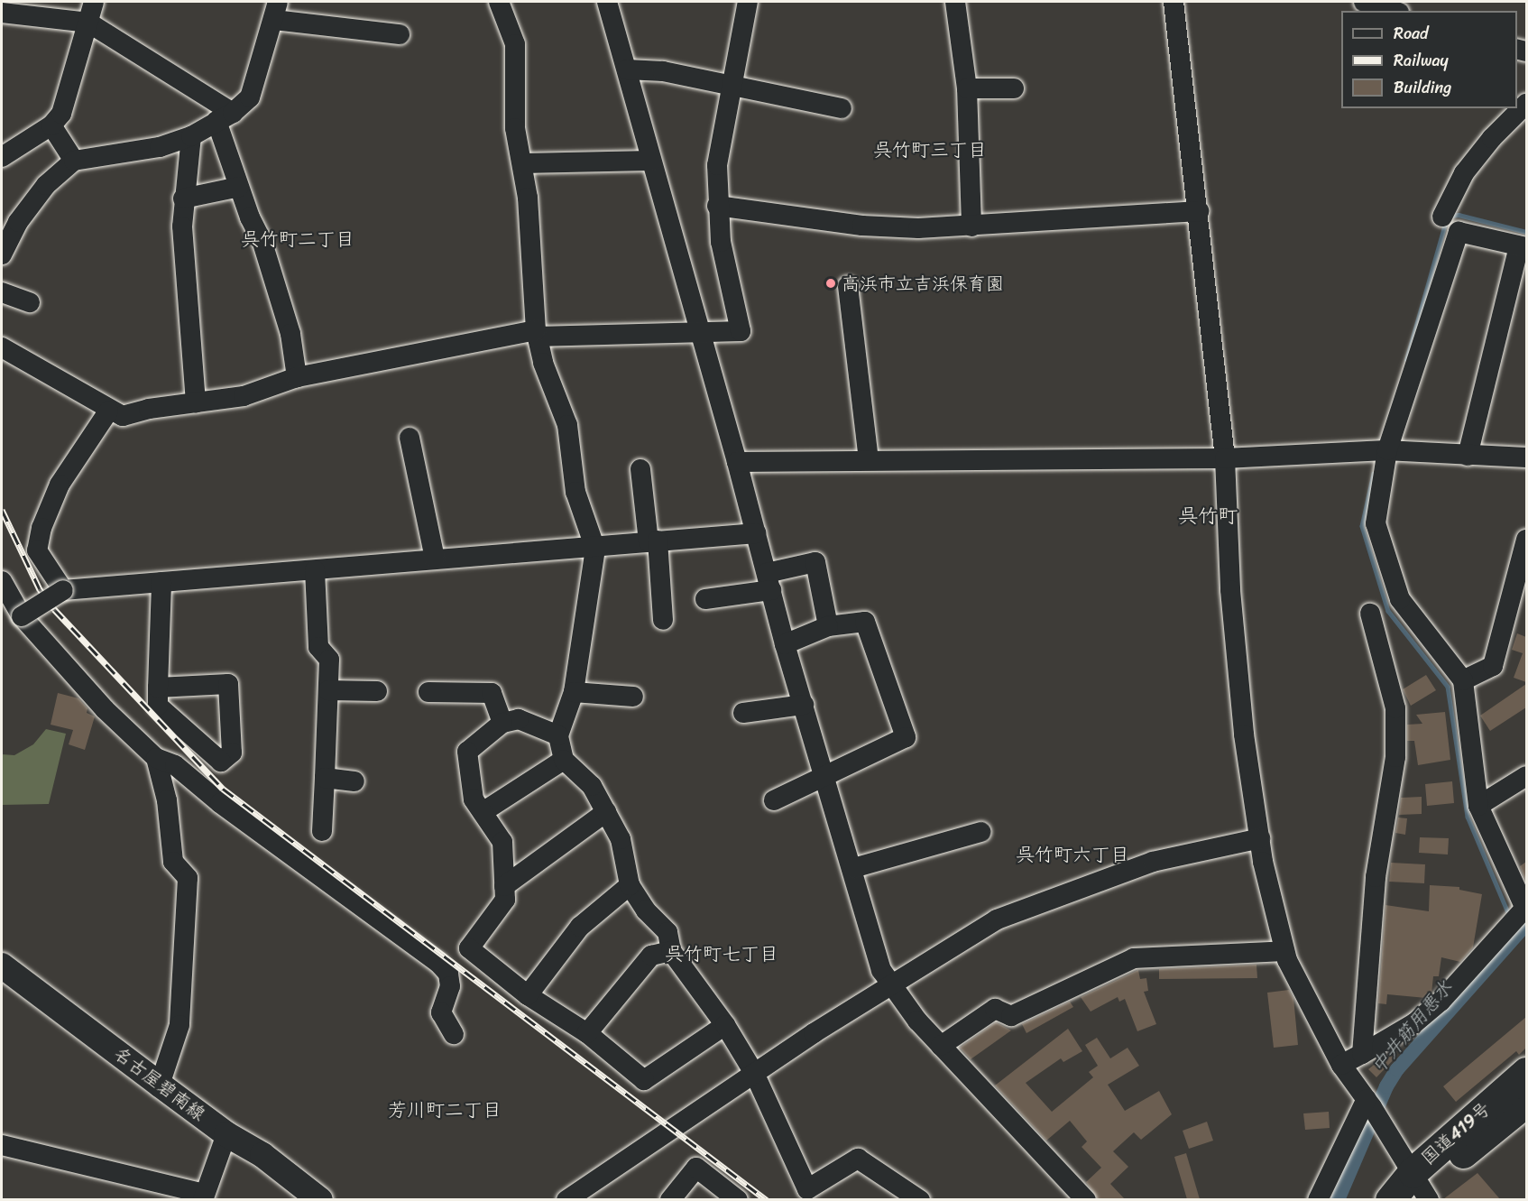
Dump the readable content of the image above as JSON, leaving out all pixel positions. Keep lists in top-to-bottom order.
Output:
{
  "streets": {
    "highway": ["国道419号"],
    "main road": ["名古屋碧南線"]
  },
  "districts": [
    "呉竹町三丁目",
    "呉竹町二丁目",
    "呉竹町",
    "呉竹町六丁目",
    "呉竹町七丁目",
    "芳川町二丁目"
  ],
  "water": ["中井筋用悪水"],
  "places": ["高浜市立吉浜保育園"],
  "legend": ["Road", "Railway", "Building"]
}
